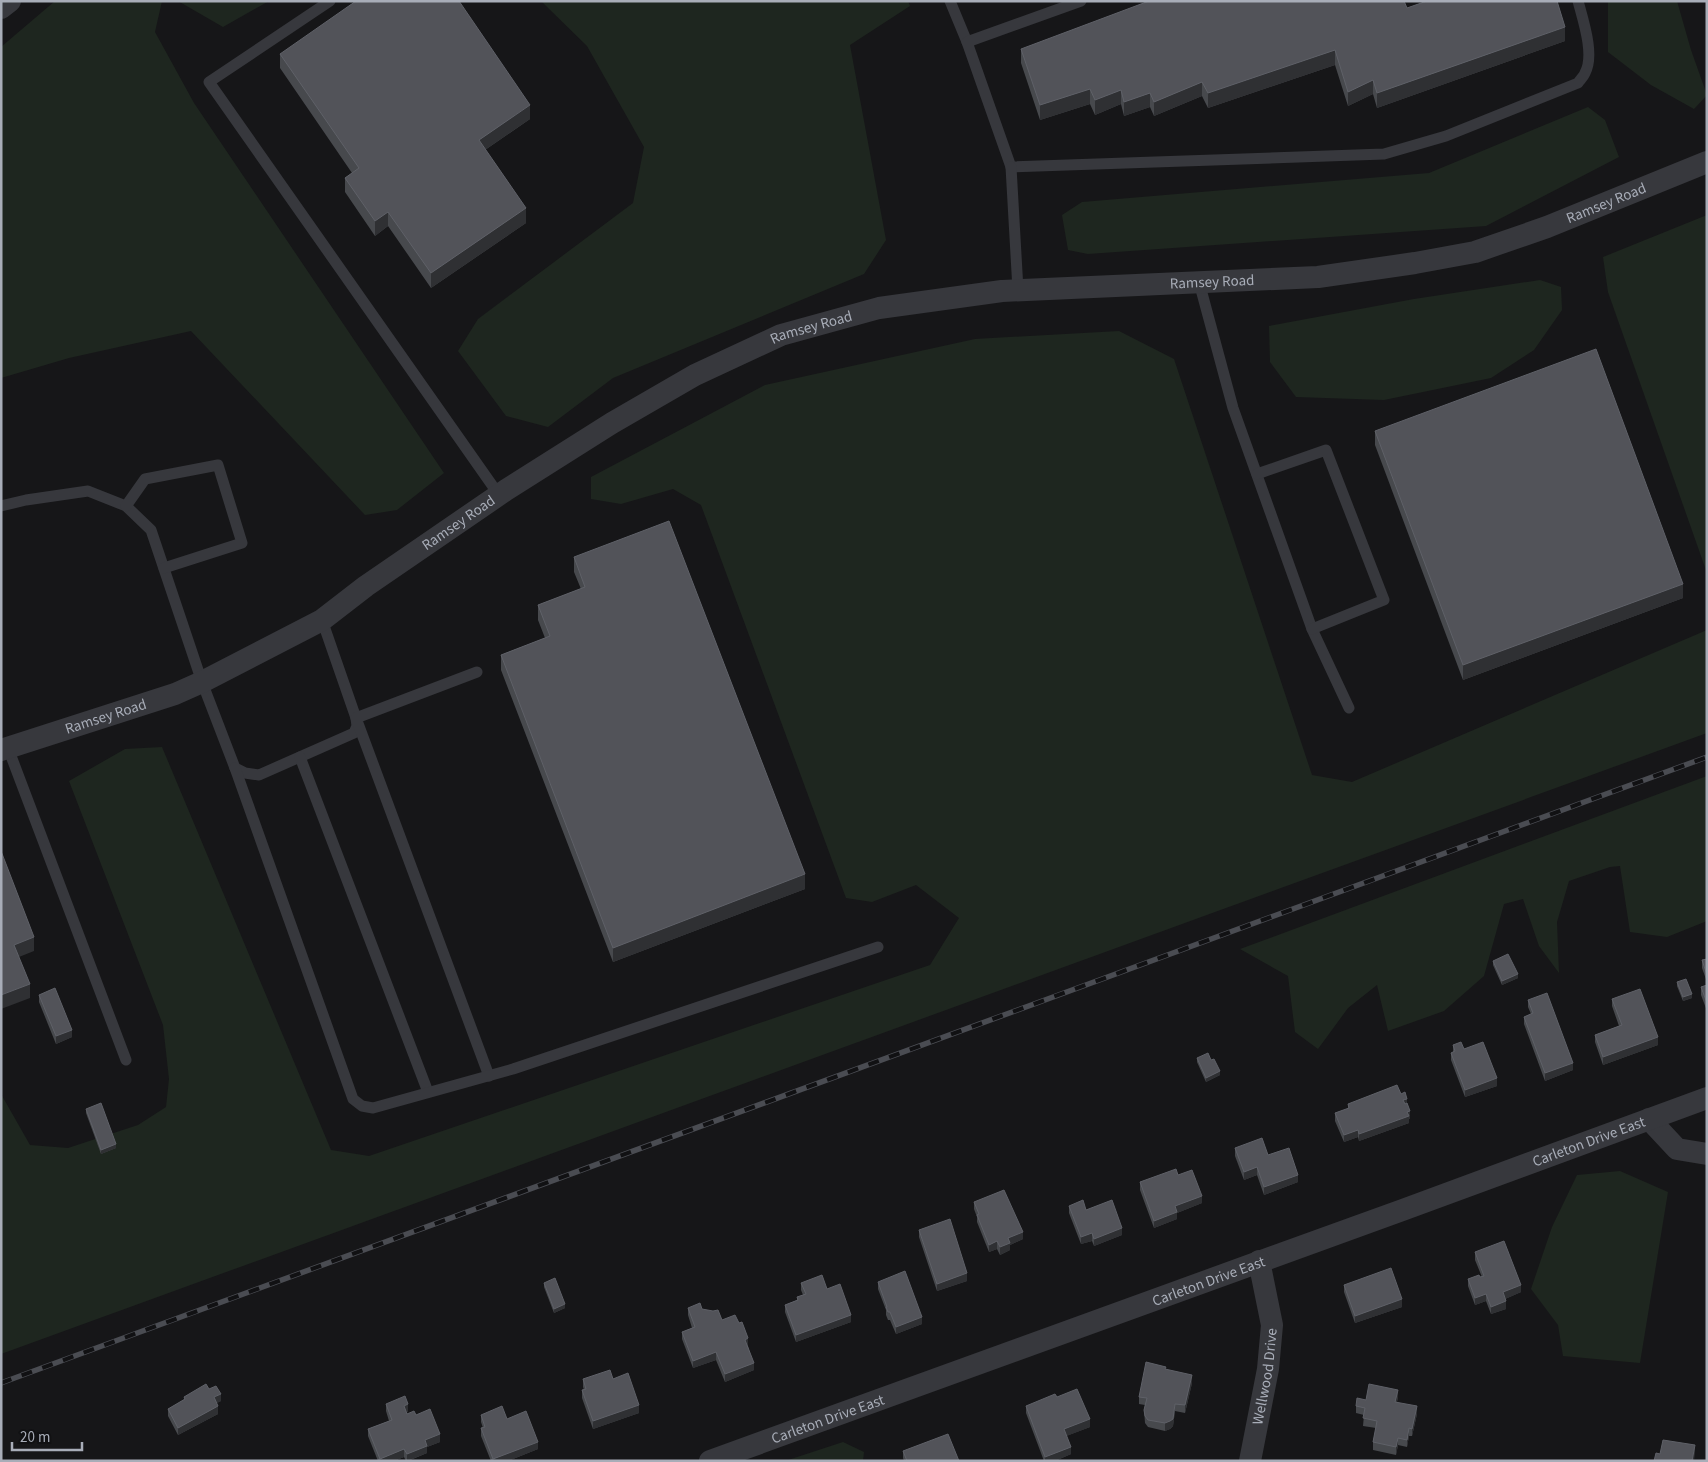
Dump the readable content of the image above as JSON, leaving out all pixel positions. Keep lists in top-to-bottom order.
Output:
{
  "streets": {
    "street": ["Ramsey Road", "Carleton Drive East", "Wellwood Drive"]
  },
  "crossings": [
    ["Carleton Drive East", "Wellwood Drive"]
  ],
  "scale_bar": "20 m"
}
